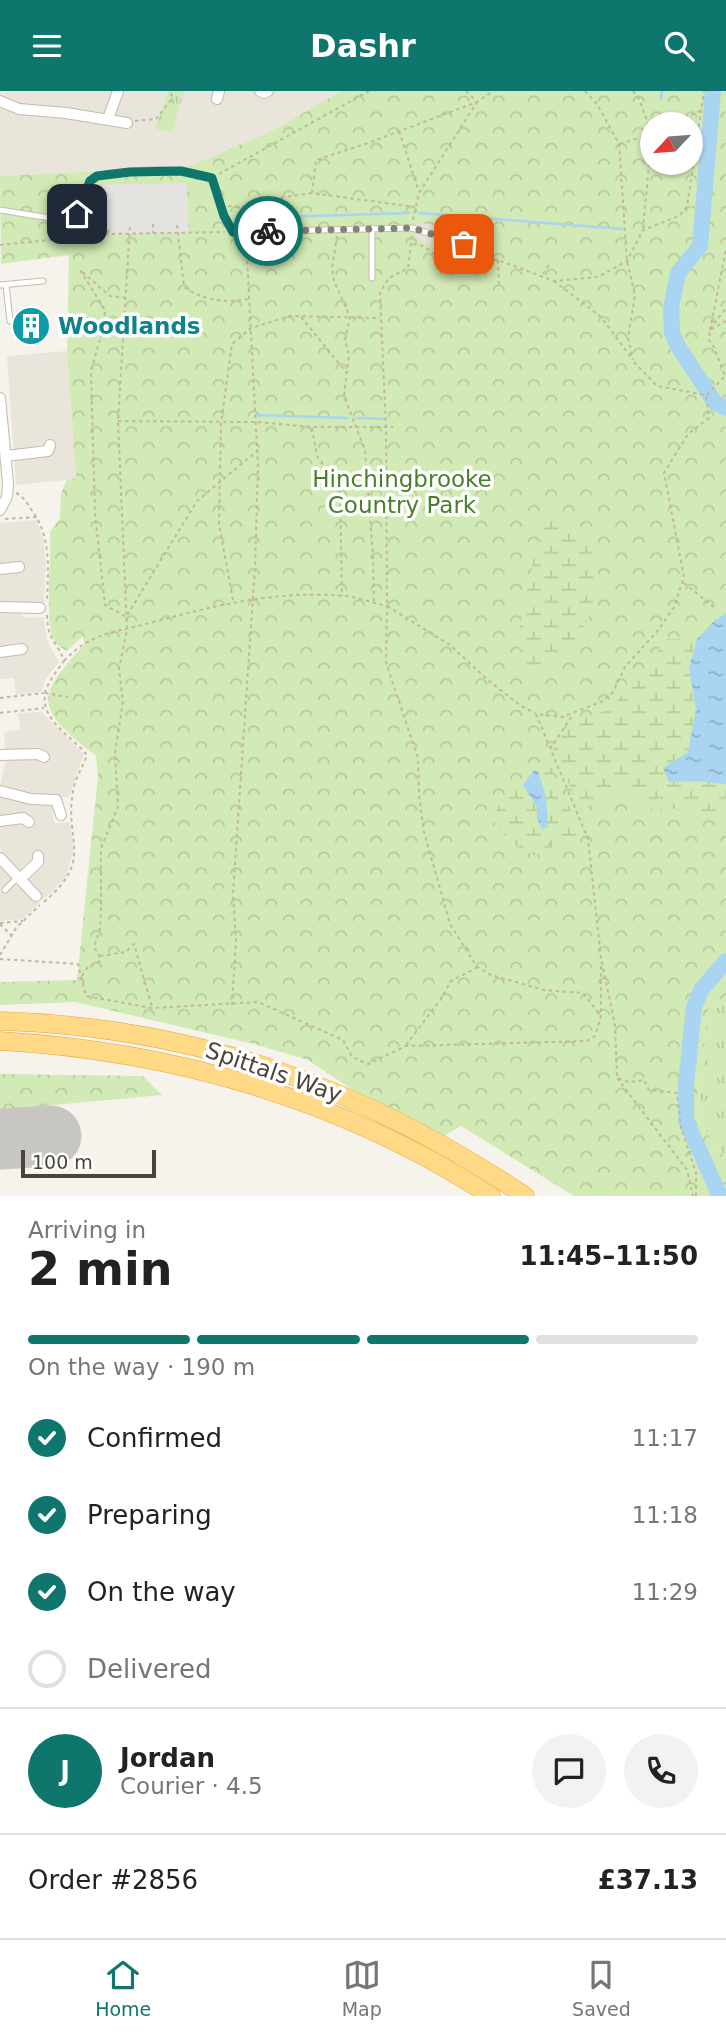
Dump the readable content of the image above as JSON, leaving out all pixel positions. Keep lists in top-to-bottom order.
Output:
{
  "streets": {
    "highway": ["Spittals Way"]
  },
  "parks": ["Hinchingbrooke Country Park"],
  "places": {
    "building": ["Woodlands"]
  },
  "scale_bar": "100 m",
  "north": "bottom left",
  "page": {
    "header": "Dashr",
    "scale": "100 m",
    "heading": ["2 min", "Arriving in", "11:45–11:50"],
    "panel": [
      "Jordan",
      "Courier · 4.5",
      "Order #2856",
      "£37.13"
    ],
    "bar": "On the way · 190 m",
    "list": [
      ["Confirmed", "11:17"],
      ["Preparing", "11:18"],
      ["On the way", "11:29"],
      "Delivered"
    ],
    "round": "J",
    "tabs": ["Home", "Map", "Saved"]
  }
}
